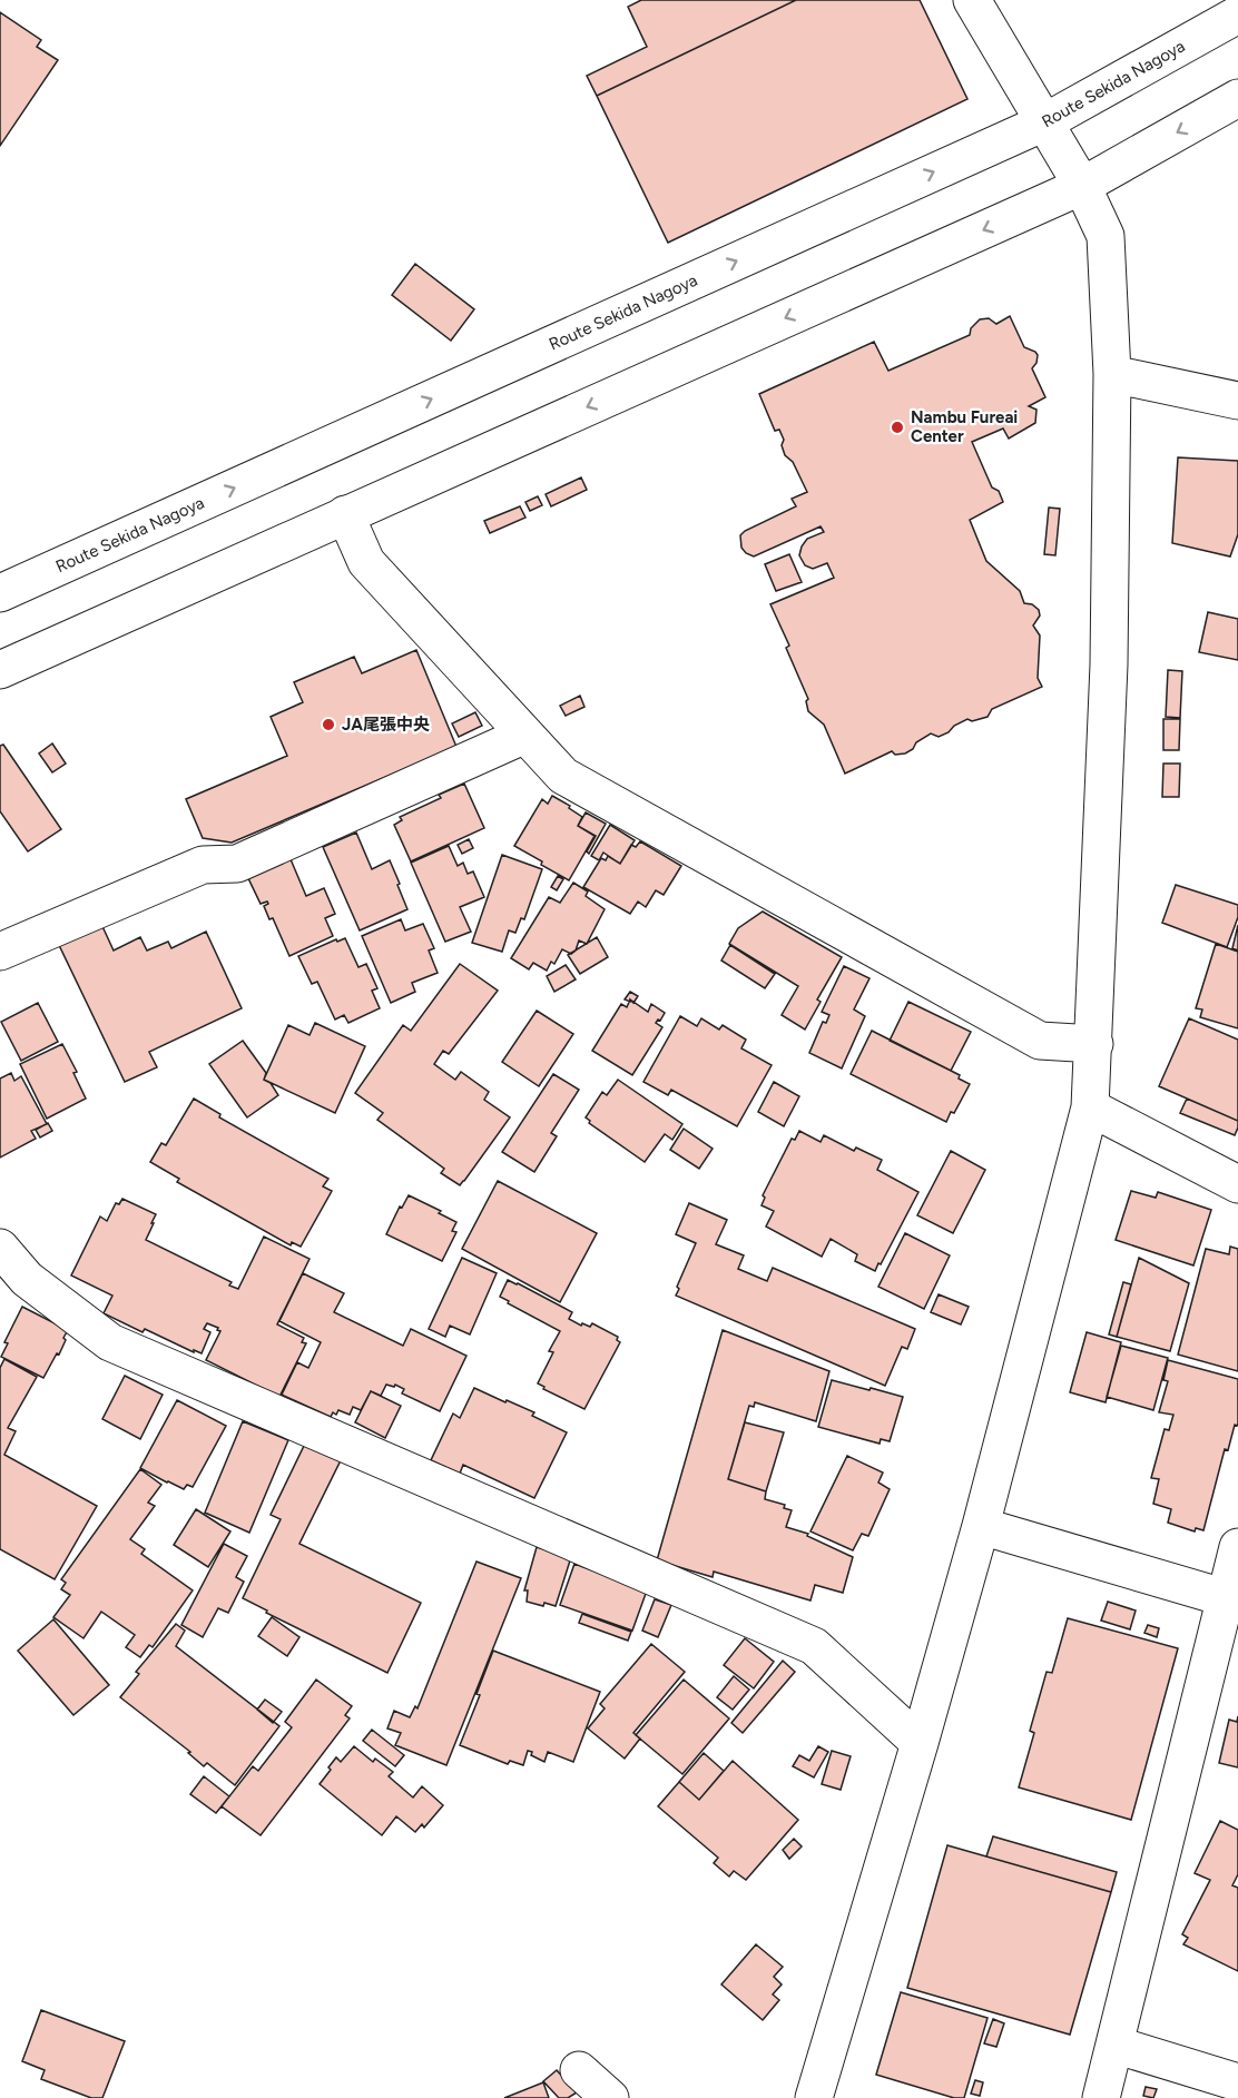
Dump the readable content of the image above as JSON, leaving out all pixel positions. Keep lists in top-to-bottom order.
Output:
{
  "streets": {
    "street": ["Route Sekida Nagoya"]
  },
  "places": ["Nambu Fureai Center", "JA尾張中央"]
}
